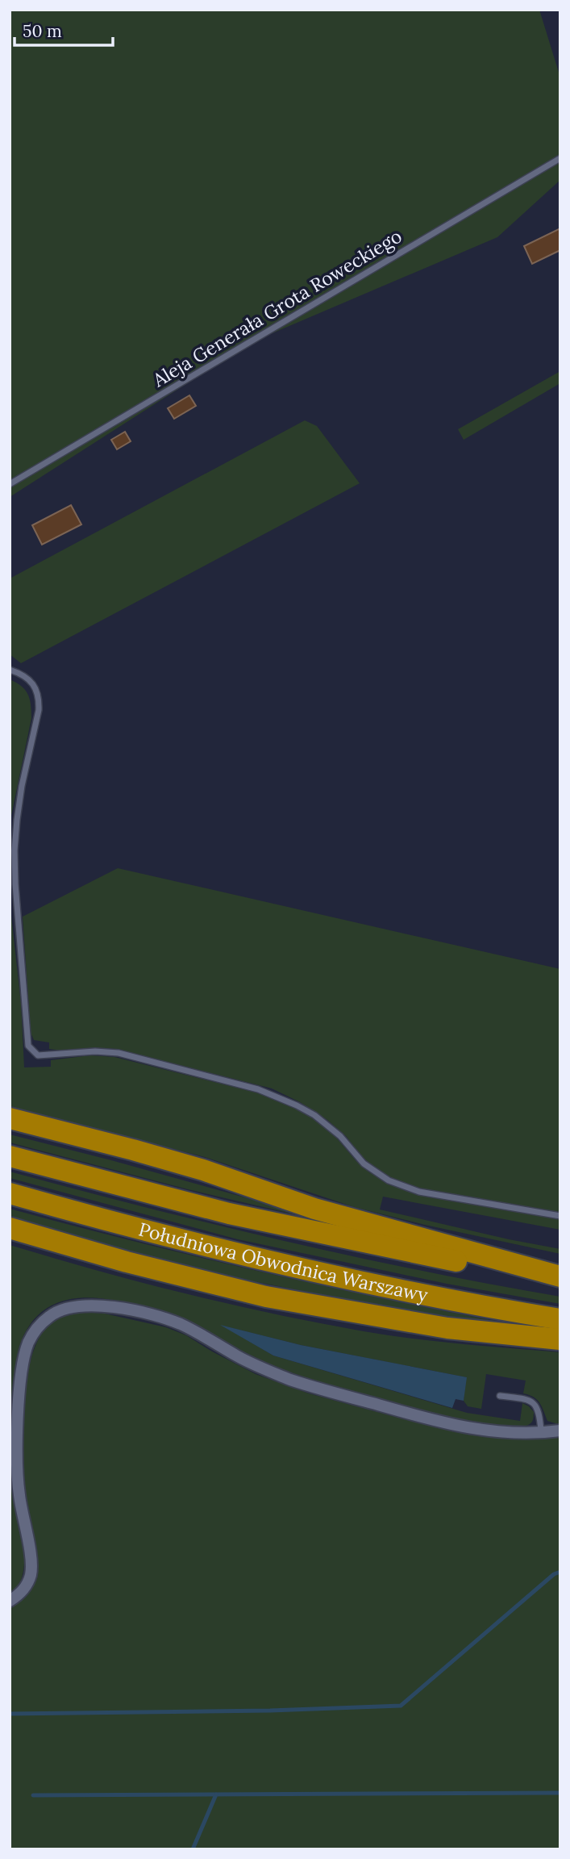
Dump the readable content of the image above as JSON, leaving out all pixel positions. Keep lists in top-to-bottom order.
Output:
{
  "streets": {
    "highway": ["Południowa Obwodnica Warszawy"],
    "lane": ["Aleja Generała Grota Roweckiego"]
  },
  "scale_bar": "50 m"
}
